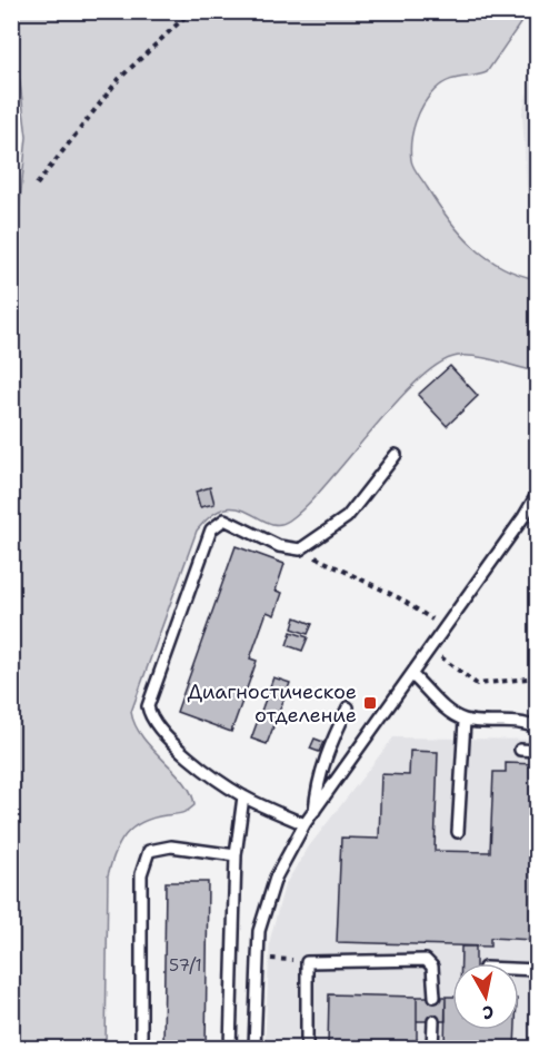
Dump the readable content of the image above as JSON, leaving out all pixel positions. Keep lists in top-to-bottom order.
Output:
{
  "places": {
    "transit": ["Диагностическое отделение"]
  },
  "house_numbers": ["57/1"],
  "north": "bottom"
}
